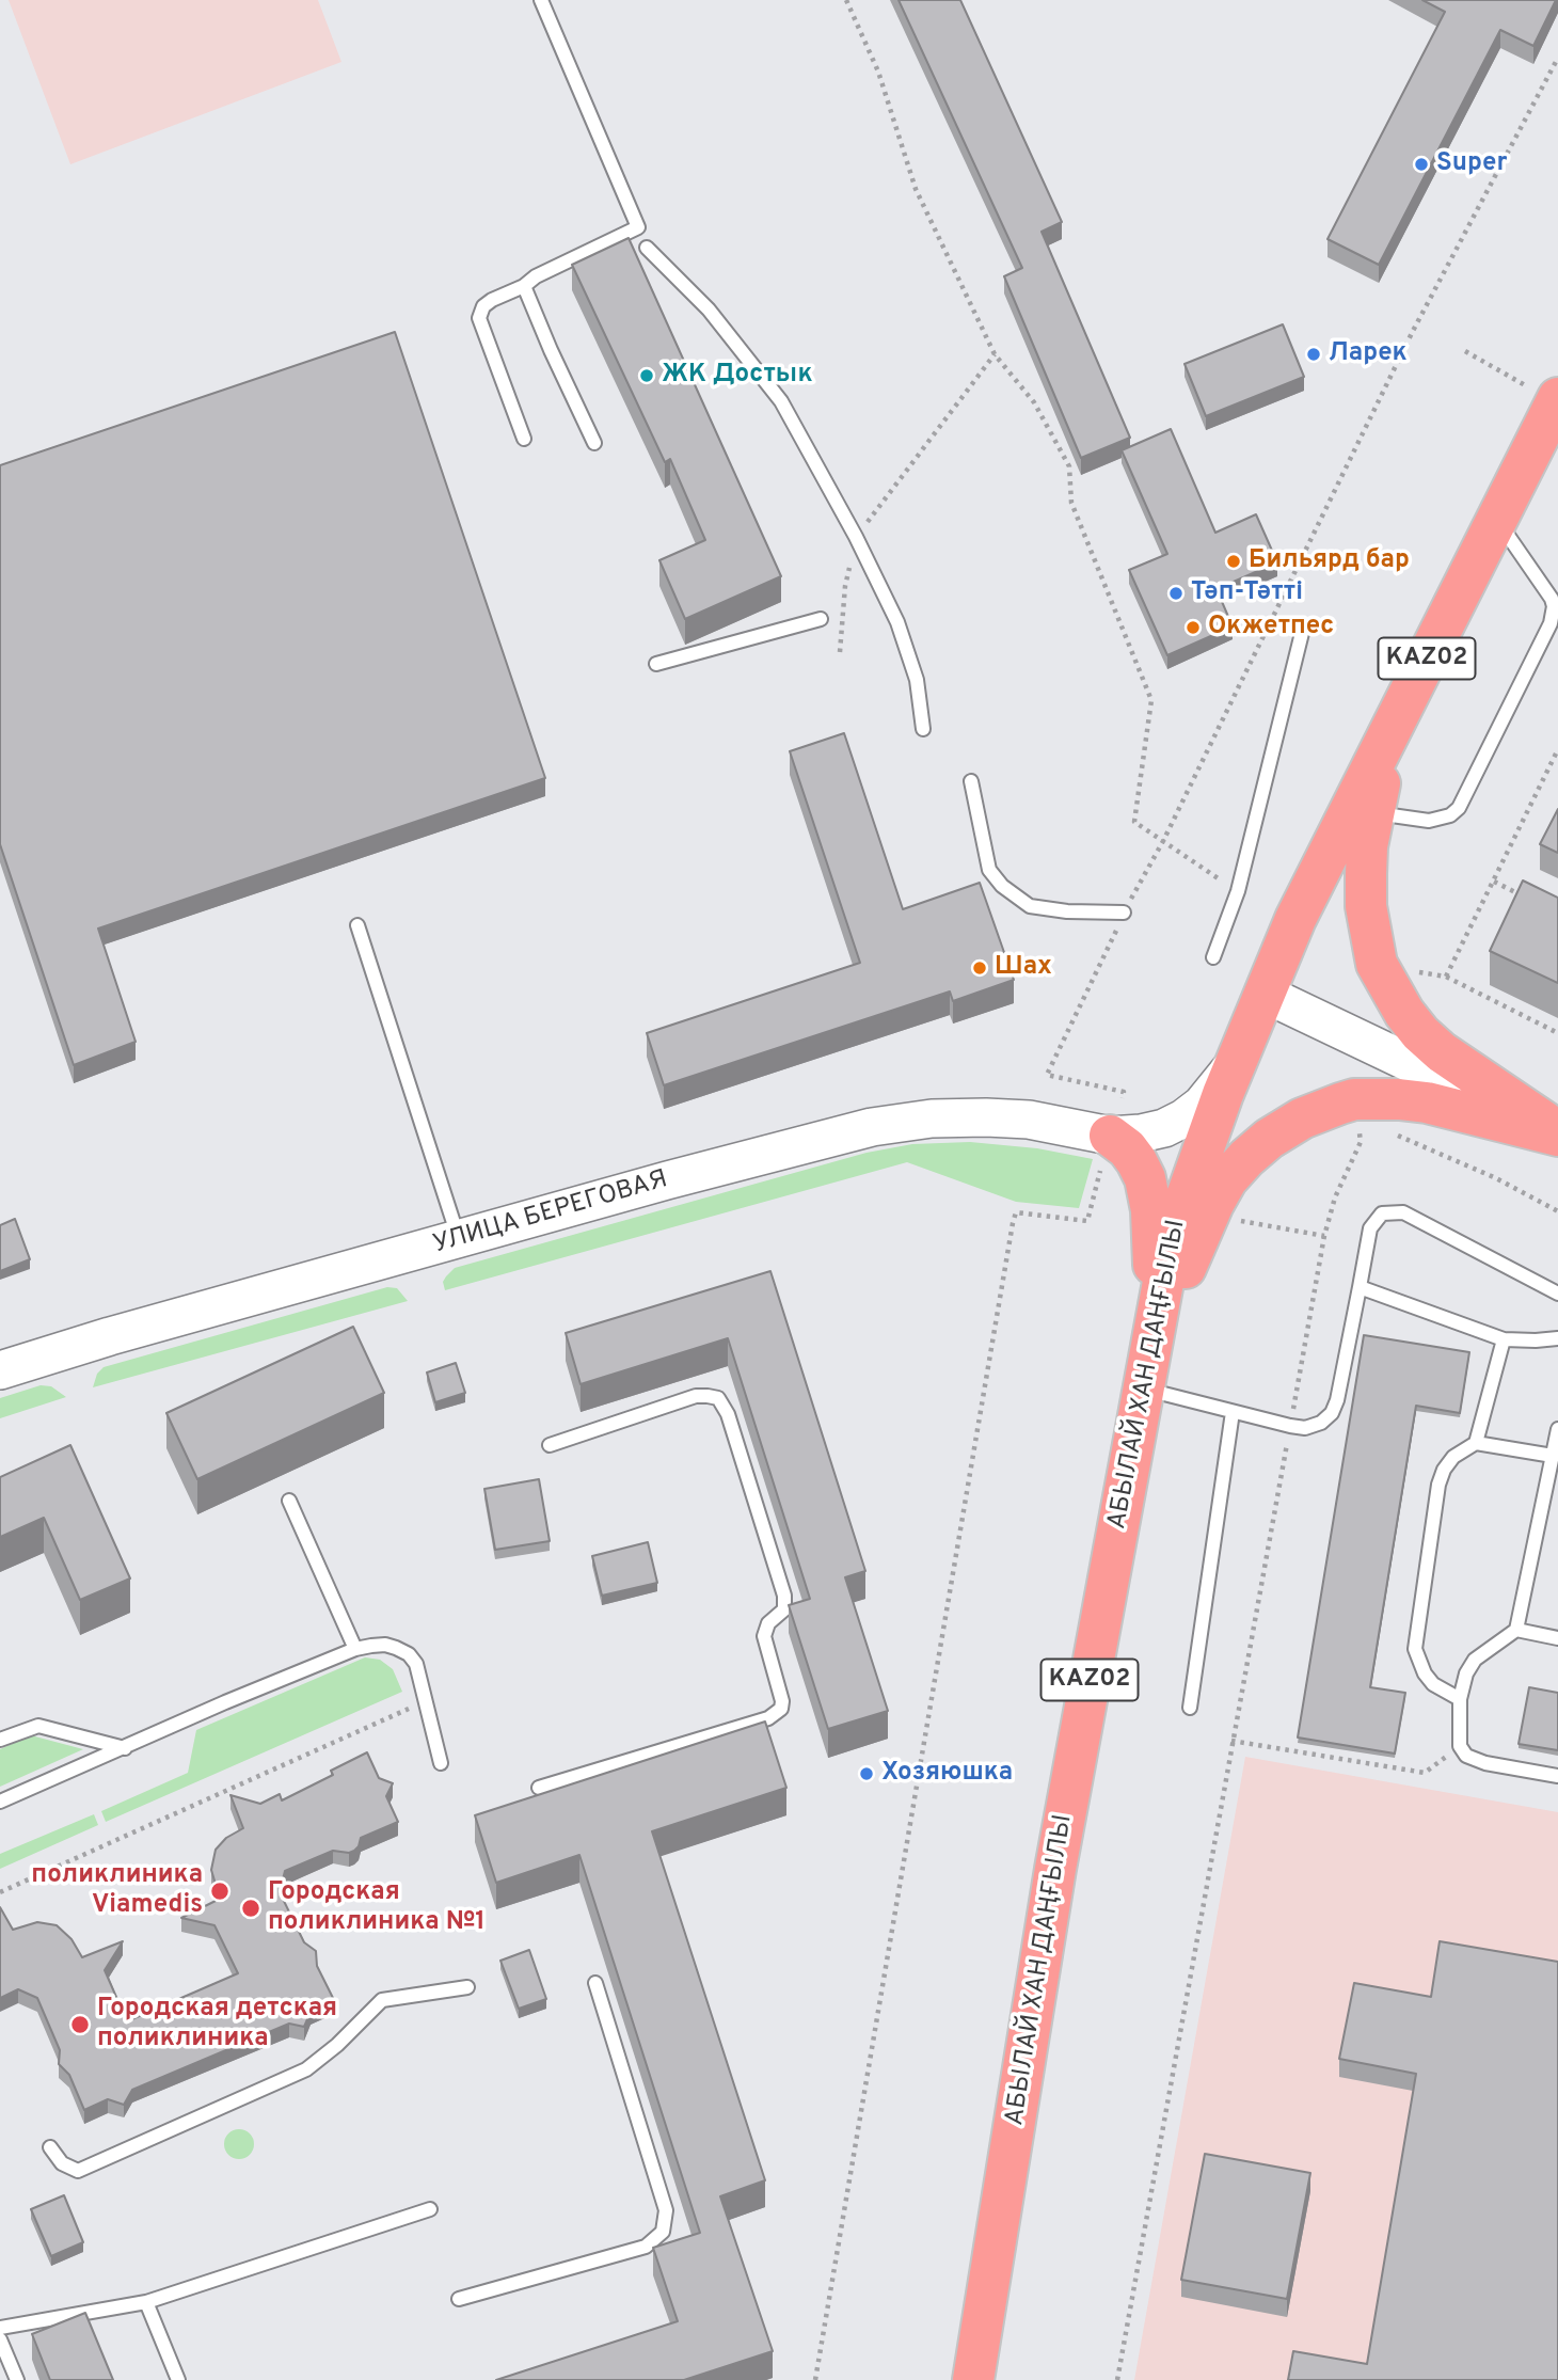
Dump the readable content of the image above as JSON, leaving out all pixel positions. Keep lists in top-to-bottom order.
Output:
{
  "streets": {
    "highway": ["KАZ02", "АБЫЛАЙ ХАН ДАҢҒЫЛЫ"],
    "street": ["УЛИЦА БЕРЕГОВАЯ"]
  },
  "crossings": [
    ["УЛИЦА БЕРЕГОВАЯ", "АБЫЛАЙ ХАН ДАҢҒЫЛЫ"]
  ],
  "places": [
    "Super",
    "Ларек",
    "ЖК Достык",
    "Бильярд бар",
    "Тәп-Тәтті",
    "Окжетпес",
    "Шах",
    "Хозяюшка",
    "поликлиника Viamedis",
    "Городская поликлиника №1",
    "Городская детская поликлиника"
  ]
}
